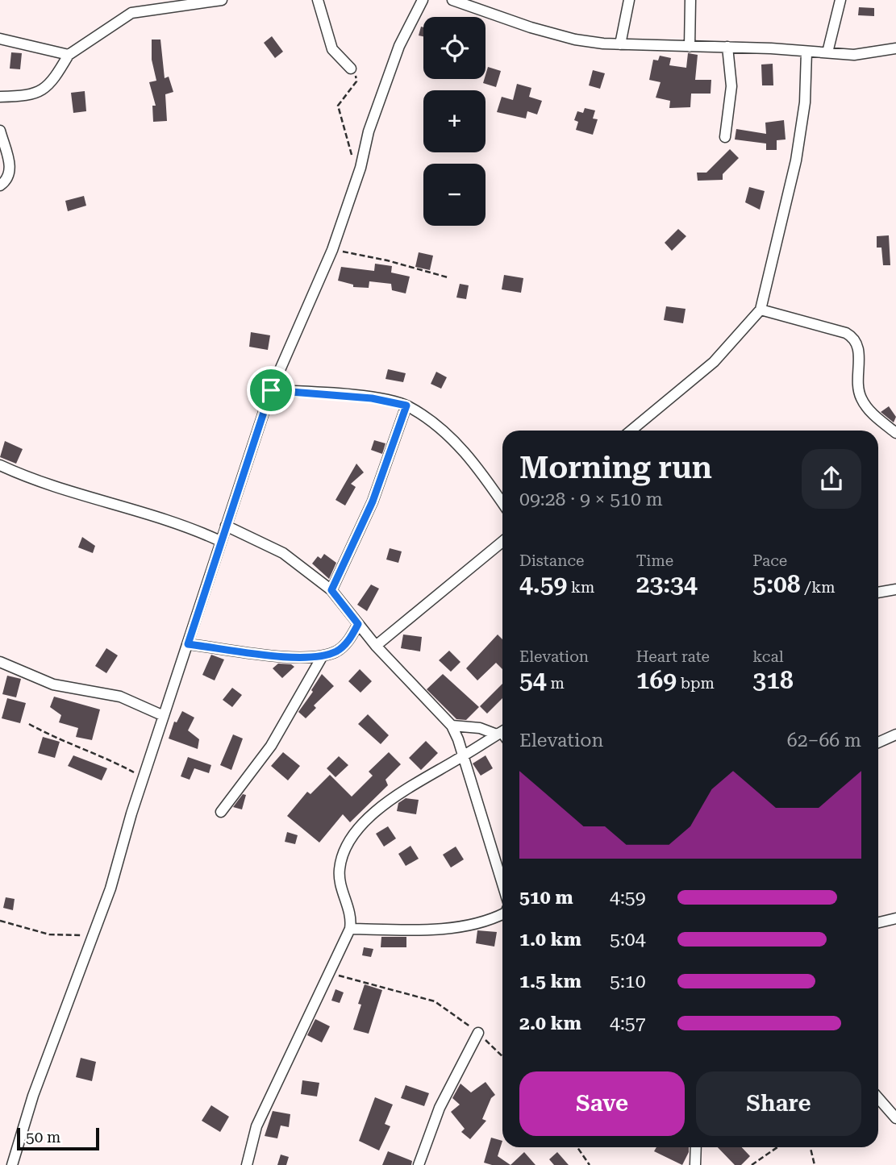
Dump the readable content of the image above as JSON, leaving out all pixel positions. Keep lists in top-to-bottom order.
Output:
{
  "scale_bar": "50 m",
  "page": {
    "map_buttons": ["+", "−"],
    "heading": ["Morning run", "09:28 · 9 × 510 m"],
    "stats": [
      ["Distance", "4.59 km"],
      ["Time", "23:34"],
      ["Pace", "5:08 /km"],
      ["Elevation", "54 m"],
      ["Heart rate", "169 bpm"],
      ["kcal", "318"]
    ],
    "chart": ["Elevation", "62–66 m"],
    "list": [
      {
        "name": "510 m",
        "note": "4:59"
      },
      {
        "name": "1.0 km",
        "note": "5:04"
      },
      {
        "name": "1.5 km",
        "note": "5:10"
      },
      {
        "name": "2.0 km",
        "note": "4:57"
      }
    ],
    "buttons": ["Save", "Share"],
    "scale": "50 m"
  }
}
